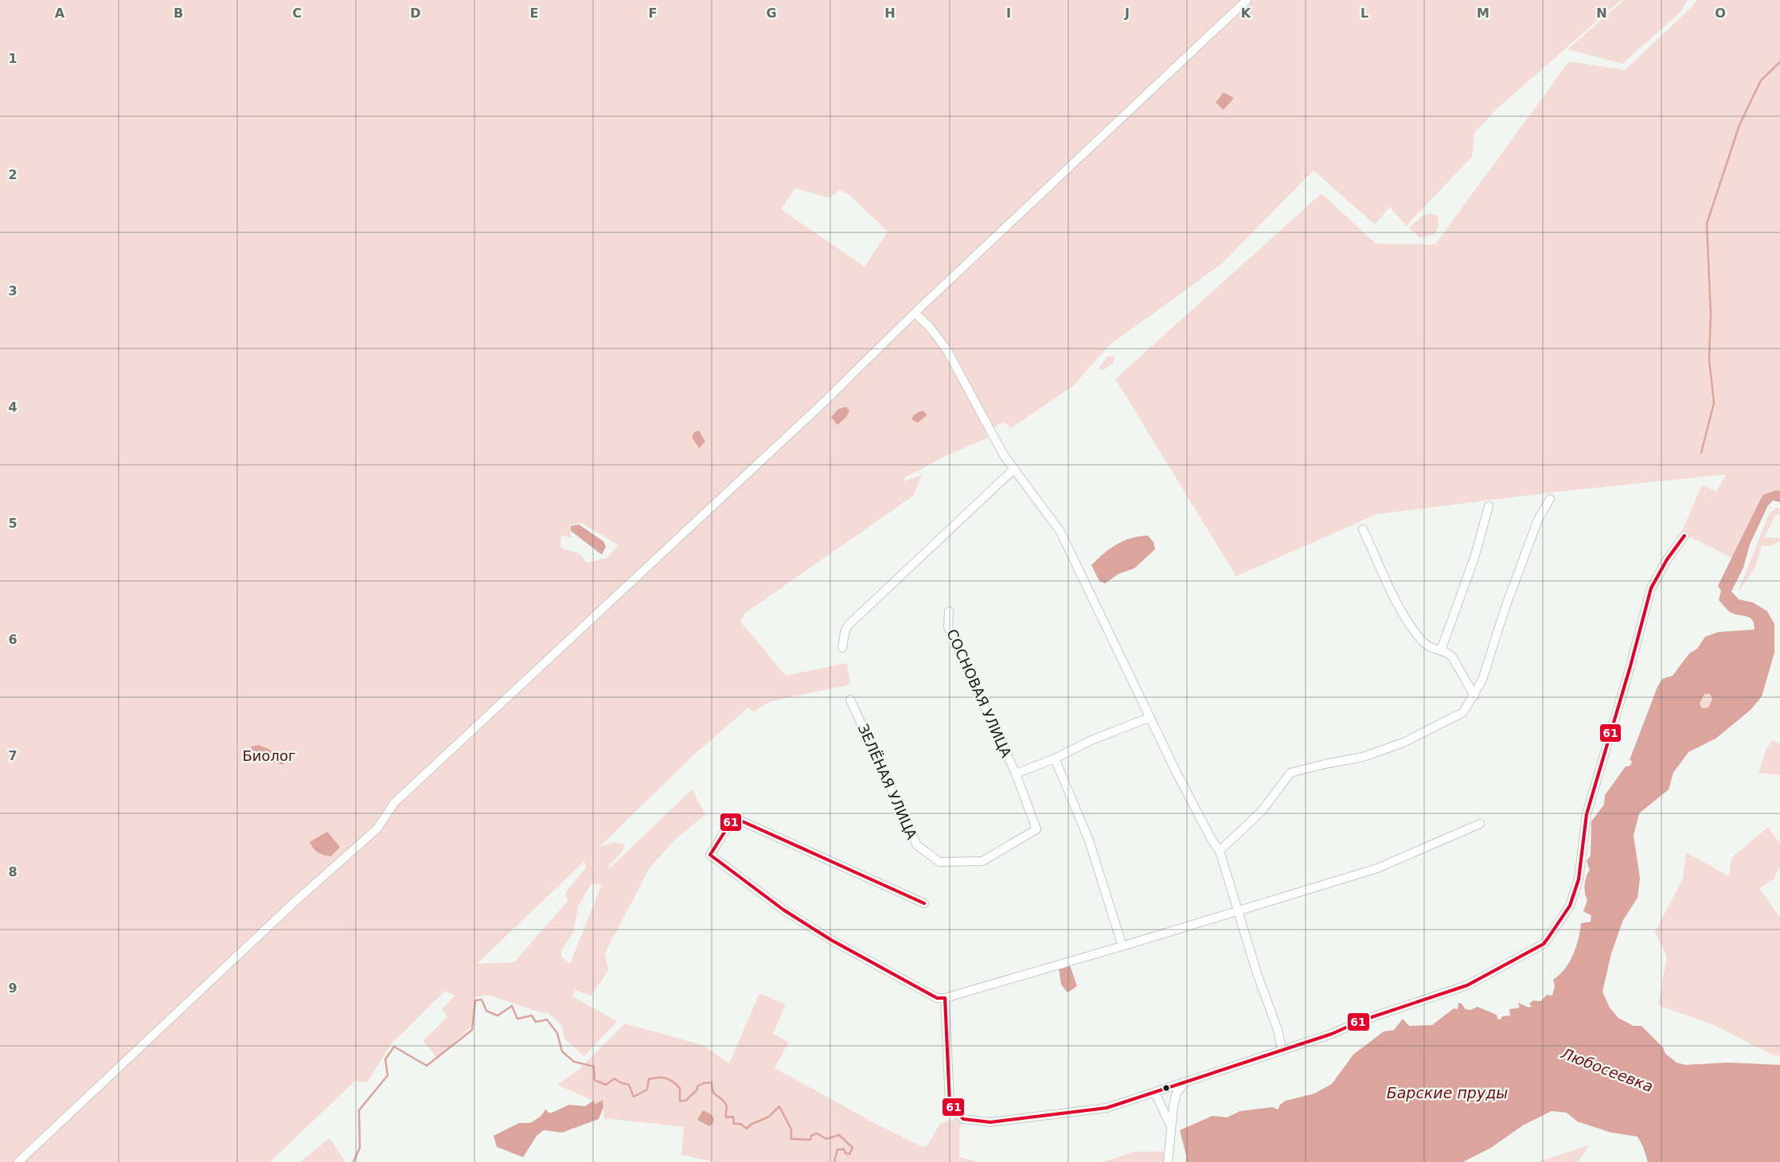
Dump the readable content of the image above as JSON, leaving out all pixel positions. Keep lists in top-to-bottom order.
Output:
{
  "streets": {
    "street": ["СОСНОВАЯ УЛИЦА", "ЗЕЛЁНАЯ УЛИЦА"]
  },
  "crossings": [
    ["СОСНОВАЯ УЛИЦА", "ЗЕЛЁНАЯ УЛИЦА"]
  ],
  "water": ["Любосеевка", "Барские пруды"],
  "parks": ["Биолог"],
  "lines": ["transit line 61"],
  "grid": {
    "columns": [
      "A",
      "B",
      "C",
      "D",
      "E",
      "F",
      "G",
      "H",
      "I",
      "J",
      "K",
      "L",
      "M",
      "N",
      "O"
    ],
    "rows": [
      "1",
      "2",
      "3",
      "4",
      "5",
      "6",
      "7",
      "8",
      "9"
    ]
  }
}
